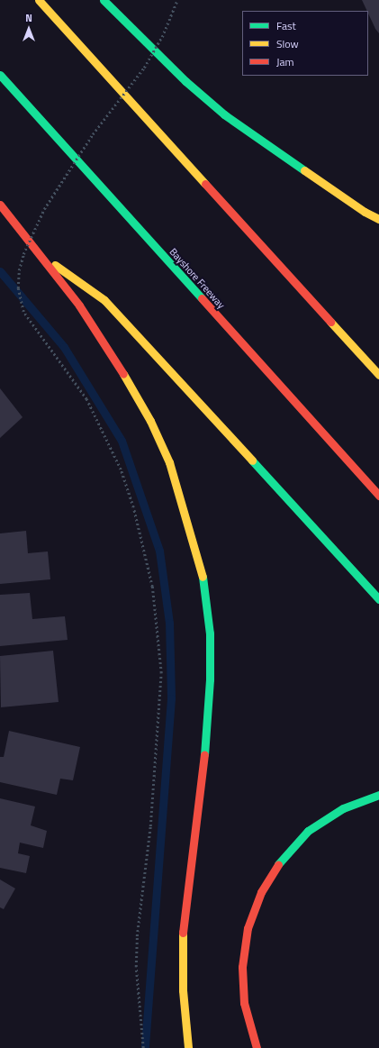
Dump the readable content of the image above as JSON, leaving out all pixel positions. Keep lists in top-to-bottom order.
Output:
{
  "streets": {
    "highway": ["Bayshore Freeway"]
  },
  "legend": ["Fast", "Slow", "Jam"],
  "north": "top"
}
